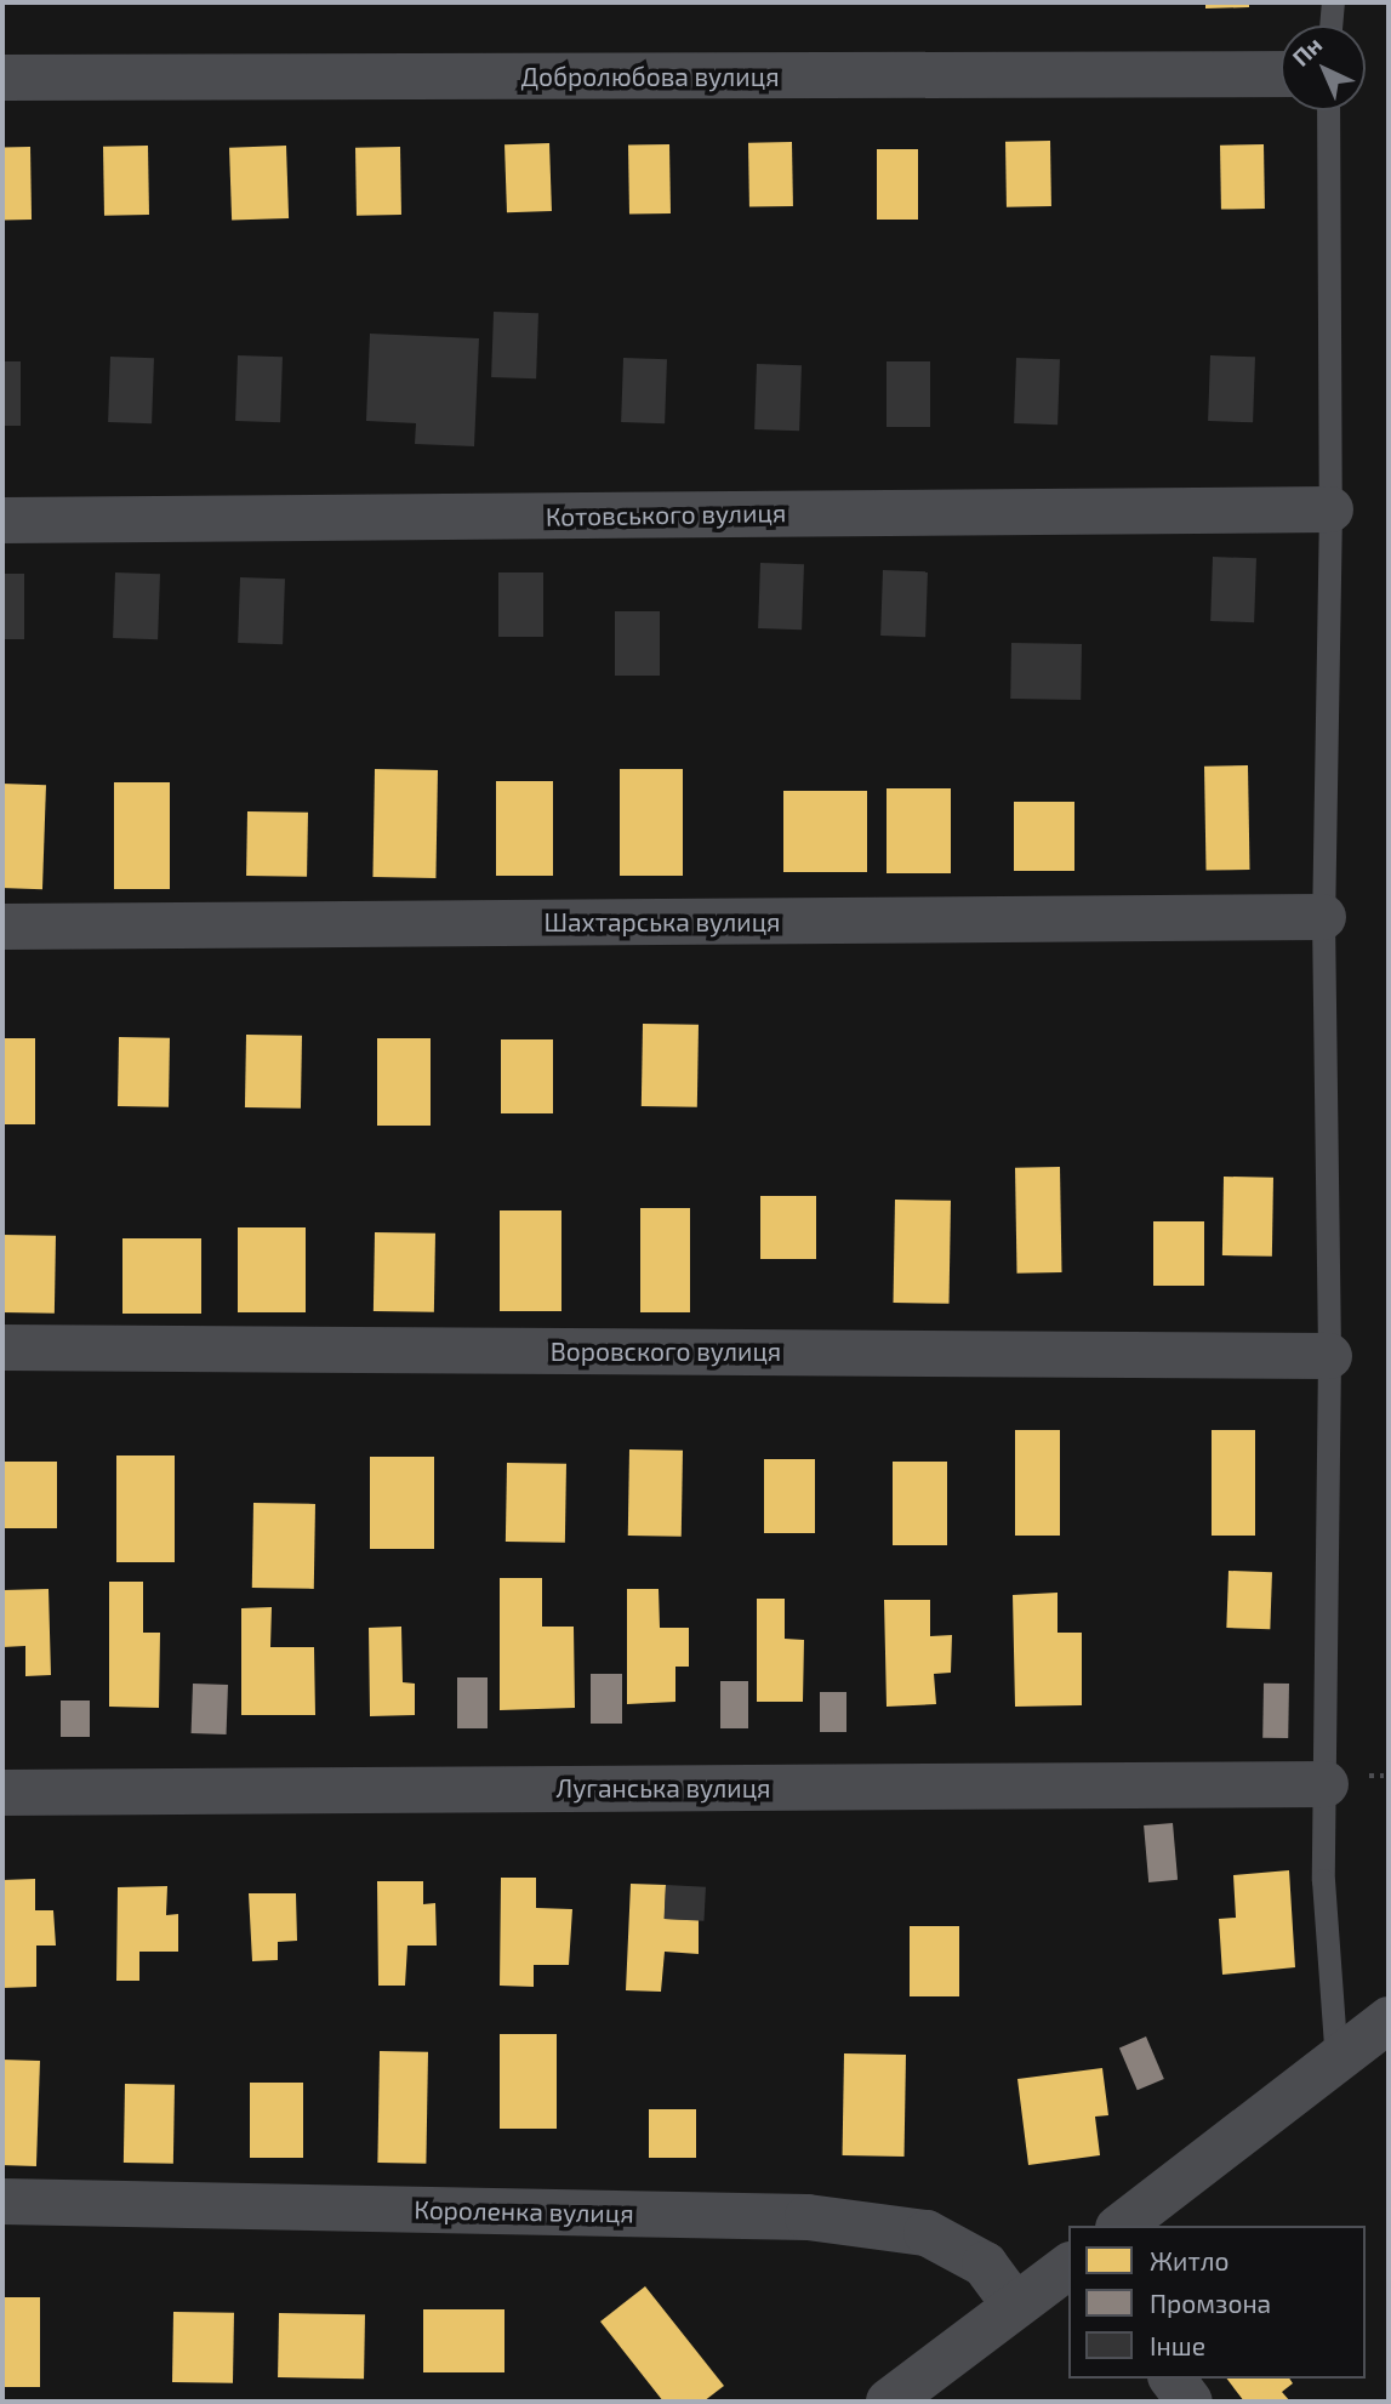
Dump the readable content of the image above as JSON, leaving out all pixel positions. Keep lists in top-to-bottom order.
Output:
{
  "streets": {
    "street": [
      "Добролюбова вулиця",
      "Котовського вулиця",
      "Шахтарська вулиця",
      "Воровского вулиця",
      "Луганська вулиця",
      "Короленка вулиця"
    ]
  },
  "legend": ["Житло", "Промзона", "Інше"],
  "north": "top left"
}
